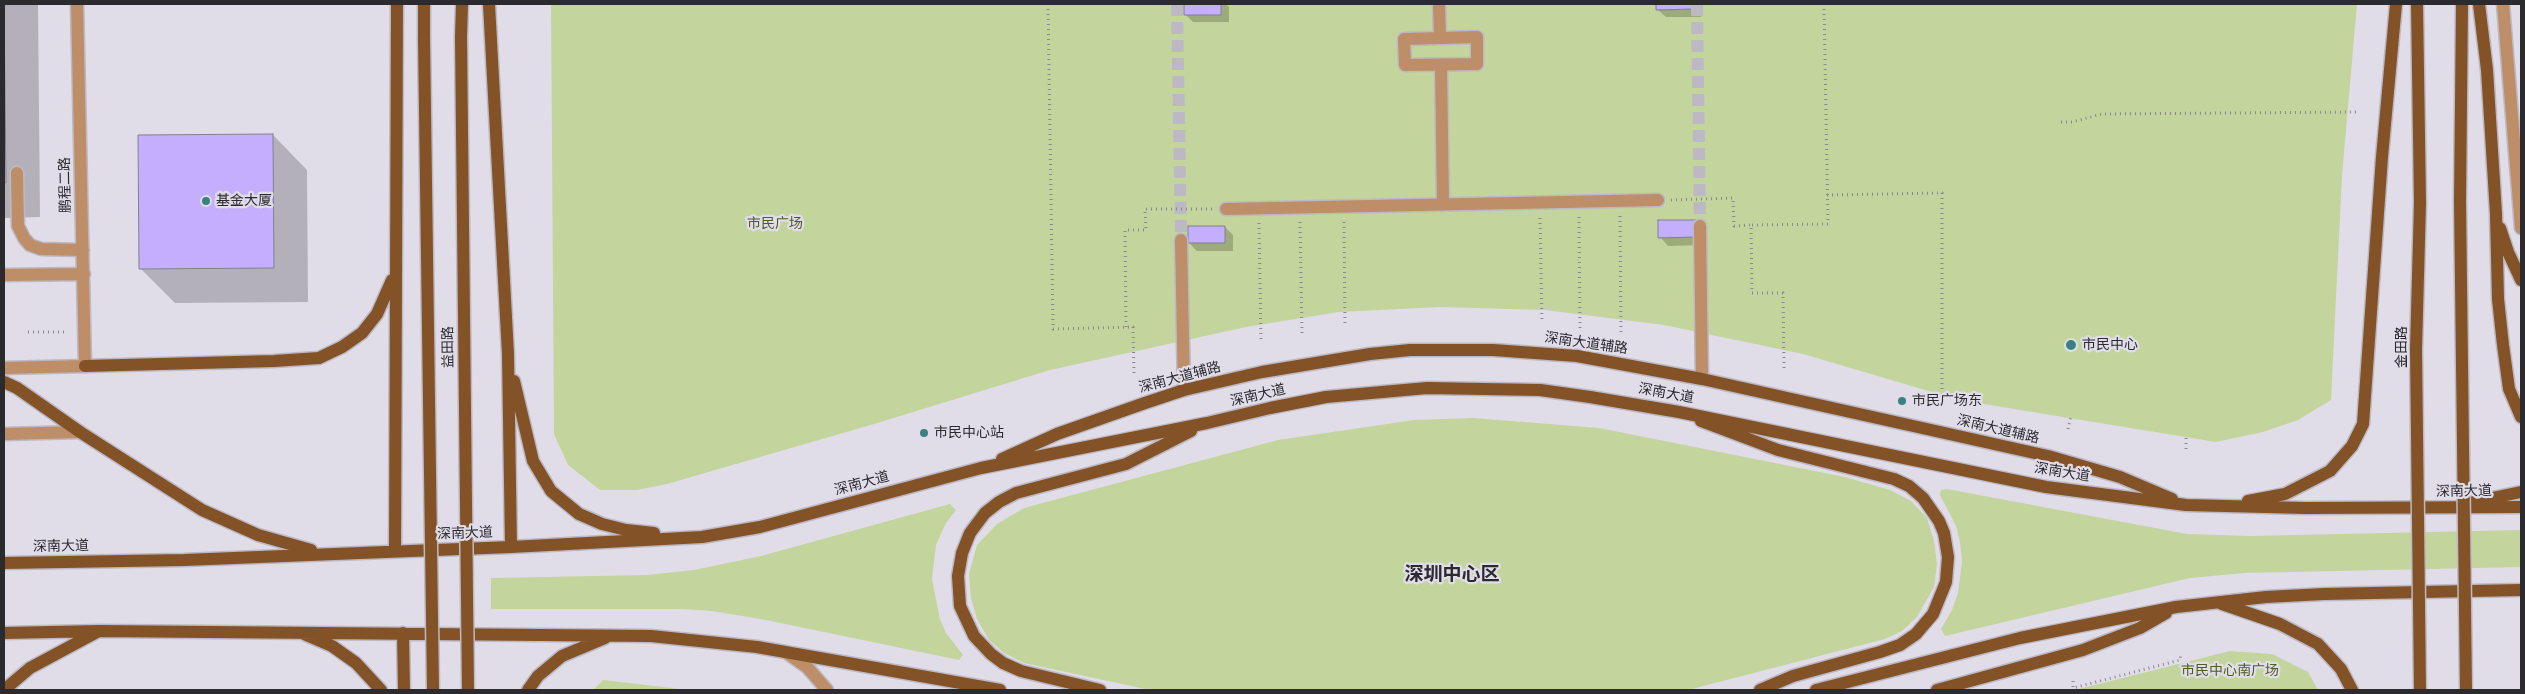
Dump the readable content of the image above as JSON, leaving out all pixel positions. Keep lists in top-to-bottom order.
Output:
{
  "streets": {
    "main road": [
      "深南大道辅路",
      "益田路",
      "金田路",
      "深南大道"
    ],
    "street": ["鹏程二路"]
  },
  "crossings": [
    ["深南大道辅路", "深南大道"]
  ],
  "districts": ["深圳中心区"],
  "parks": ["市民广场", "市民中心南广场"],
  "places": [
    "基金大厦",
    "市民中心",
    "市民广场东",
    "市民中心站"
  ]
}
